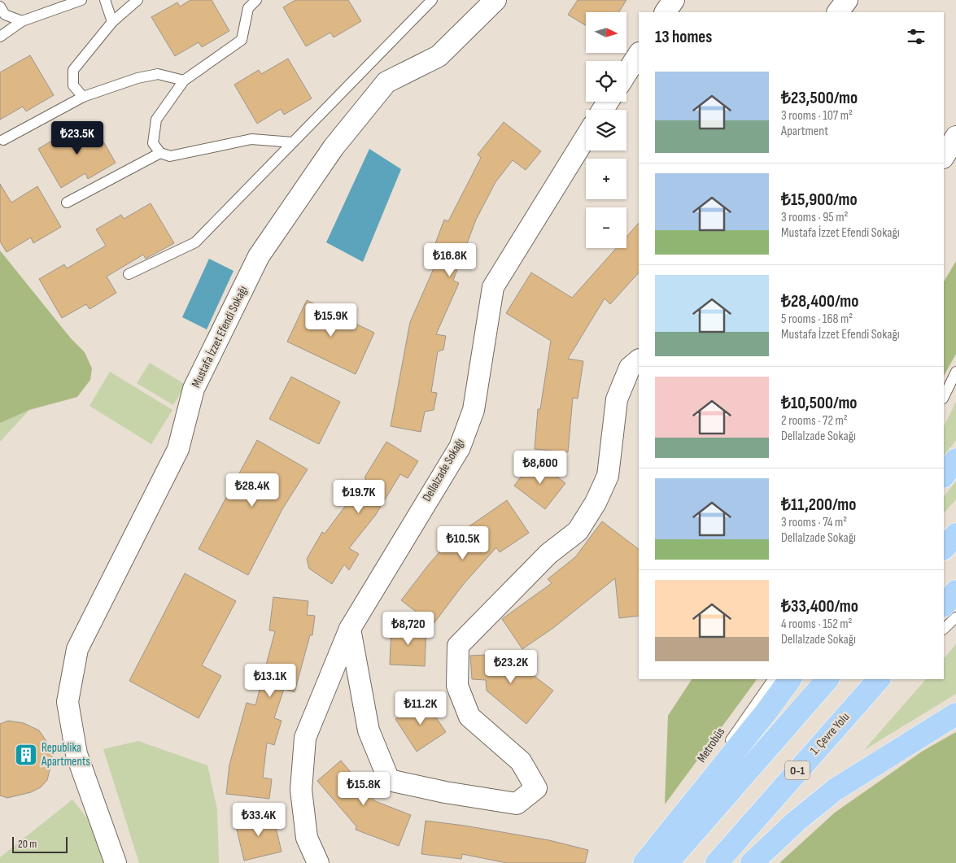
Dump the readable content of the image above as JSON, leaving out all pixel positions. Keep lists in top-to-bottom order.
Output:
{
  "streets": {
    "highway": ["1. Çevre Yolu", "O-1"],
    "street": ["Mustafa İzzet Efendi Sokağı", "Dellalzade Sokağı"],
    "lane": ["Metrobüs"]
  },
  "places": {
    "building": ["Republika Apartments"]
  },
  "scale_bar": "20 m",
  "north": "right",
  "page": {
    "map_buttons": ["+", "−"],
    "heading": "13 homes",
    "list": [
      {
        "name": "₺23,500/mo",
        "note": "3 rooms · 107 m² · Apartment"
      },
      {
        "name": "₺15,900/mo",
        "note": "3 rooms · 95 m² · Mustafa İzzet Efendi Sokağı"
      },
      {
        "name": "₺28,400/mo",
        "note": "5 rooms · 168 m² · Mustafa İzzet Efendi Sokağı"
      },
      {
        "name": "₺10,500/mo",
        "note": "2 rooms · 72 m² · Dellalzade Sokağı"
      },
      {
        "name": "₺11,200/mo",
        "note": "3 rooms · 74 m² · Dellalzade Sokağı"
      },
      {
        "name": "₺33,400/mo",
        "note": "4 rooms · 152 m² · Dellalzade Sokağı"
      }
    ],
    "price": [
      "₺23.5K",
      "₺16.8K",
      "₺15.9K",
      "₺8,600",
      "₺28.4K",
      "₺19.7K",
      "₺10.5K",
      "₺8,720",
      "₺23.2K",
      "₺13.1K",
      "₺11.2K",
      "₺15.8K",
      "₺33.4K"
    ],
    "scale": "20 m"
  }
}
